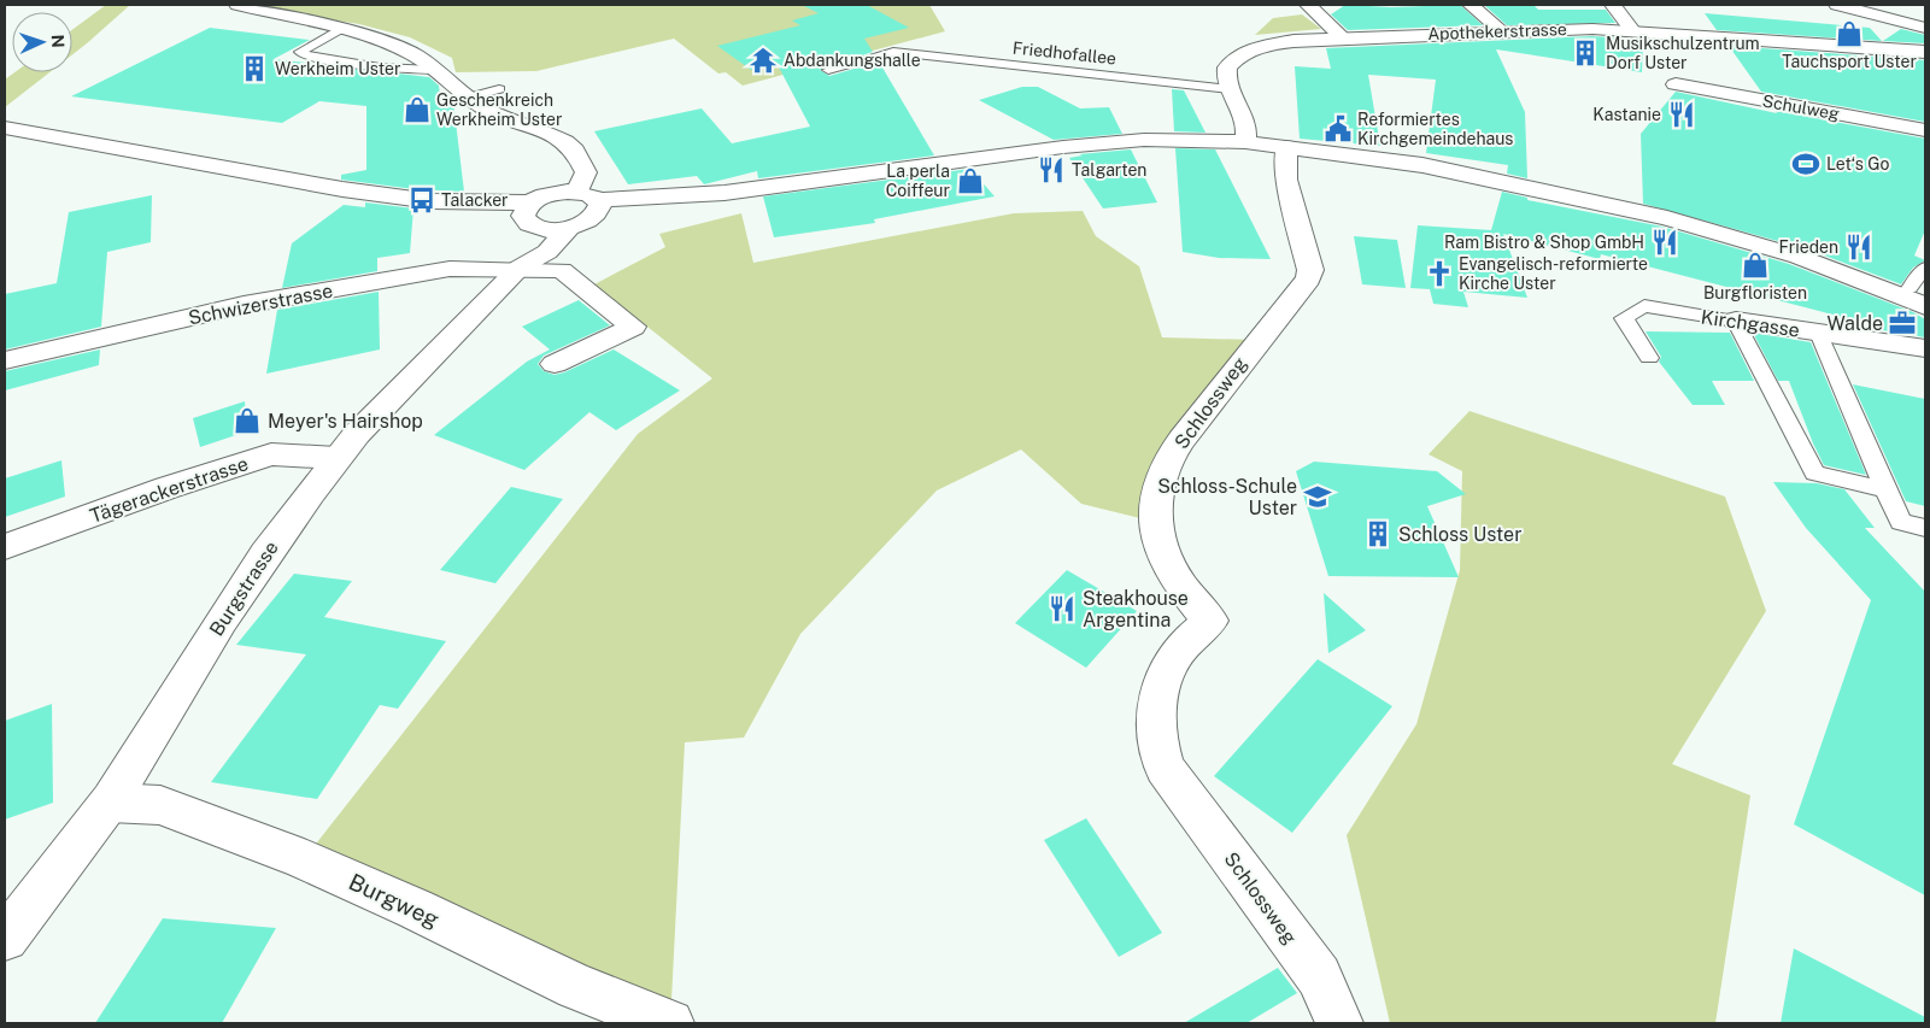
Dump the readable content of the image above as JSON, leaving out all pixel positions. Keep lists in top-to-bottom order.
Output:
{
  "streets": {
    "street": [
      "Apothekerstrasse",
      "Schulweg",
      "Schwizerstrasse",
      "Kirchgasse",
      "Schlossweg",
      "Tägerackerstrasse",
      "Burgstrasse",
      "Burgweg"
    ],
    "lane": ["Friedhofallee"]
  },
  "crossings": [
    ["Apothekerstrasse", "Friedhofallee"],
    ["Schwizerstrasse", "Burgstrasse"],
    ["Tägerackerstrasse", "Burgstrasse"],
    ["Burgstrasse", "Burgweg"]
  ],
  "places": {
    "shop": [
      "Tauchsport Uster",
      "Geschenkreich Werkheim Uster",
      "La perla Coiffeur",
      "Burgfloristen",
      "Meyer's Hairshop"
    ],
    "building": ["Musikschulzentrum Dorf Uster", "Werkheim Uster", "Schloss Uster"],
    "temple": ["Abdankungshalle"],
    "restaurant": [
      "Kastanie",
      "Talgarten",
      "Ram Bistro & Shop GmbH",
      "Frieden",
      "Steakhouse Argentina"
    ],
    "public building": ["Reformiertes Kirchgemeindehaus"],
    "sports": ["Let‘s Go"],
    "bus stop": ["Talacker"],
    "church": ["Evangelisch-reformierte Kirche Uster"],
    "office": ["Walde"],
    "school or university": ["Schloss-Schule Uster"]
  },
  "north": "right"
}
